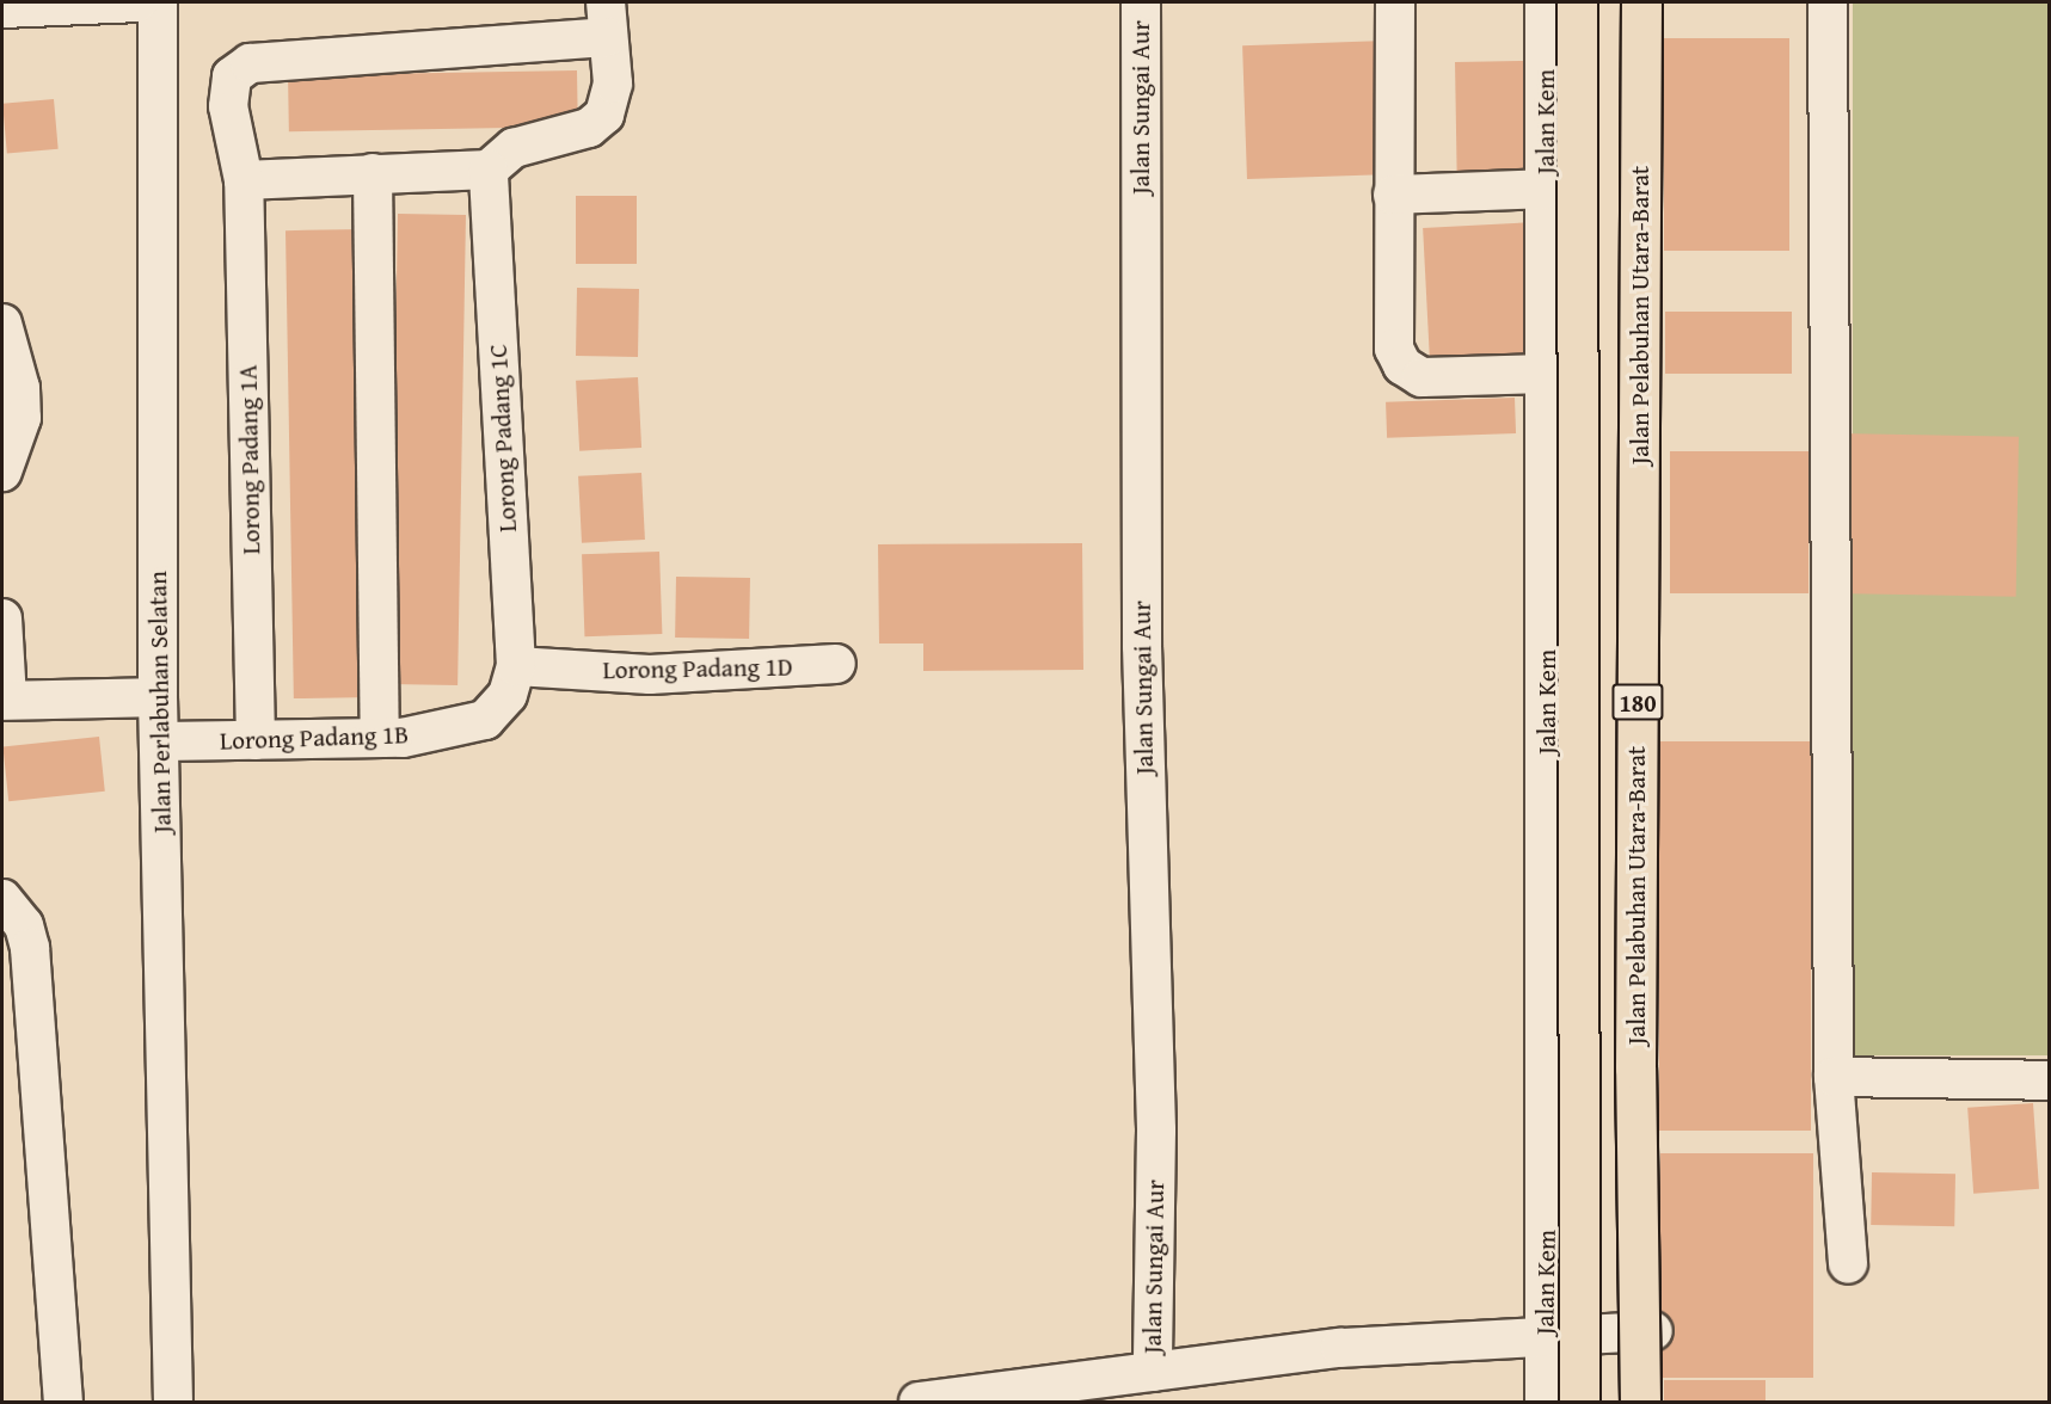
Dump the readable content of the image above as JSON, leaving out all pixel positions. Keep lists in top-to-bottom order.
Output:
{
  "streets": {
    "main road": ["Jalan Pelabuhan Utara-Barat", "180"],
    "street": [
      "Jalan Sungai Aur",
      "Jalan Kem",
      "Lorong Padang 1C",
      "Lorong Padang 1A",
      "Lorong Padang 1D",
      "Jalan Perlabuhan Selatan",
      "Lorong Padang 1B"
    ]
  },
  "crossings": [
    ["Lorong Padang 1C", "Lorong Padang 1D"],
    ["Lorong Padang 1C", "Lorong Padang 1B"],
    ["Lorong Padang 1A", "Lorong Padang 1B"],
    ["Jalan Perlabuhan Selatan", "Lorong Padang 1B"]
  ]
}
